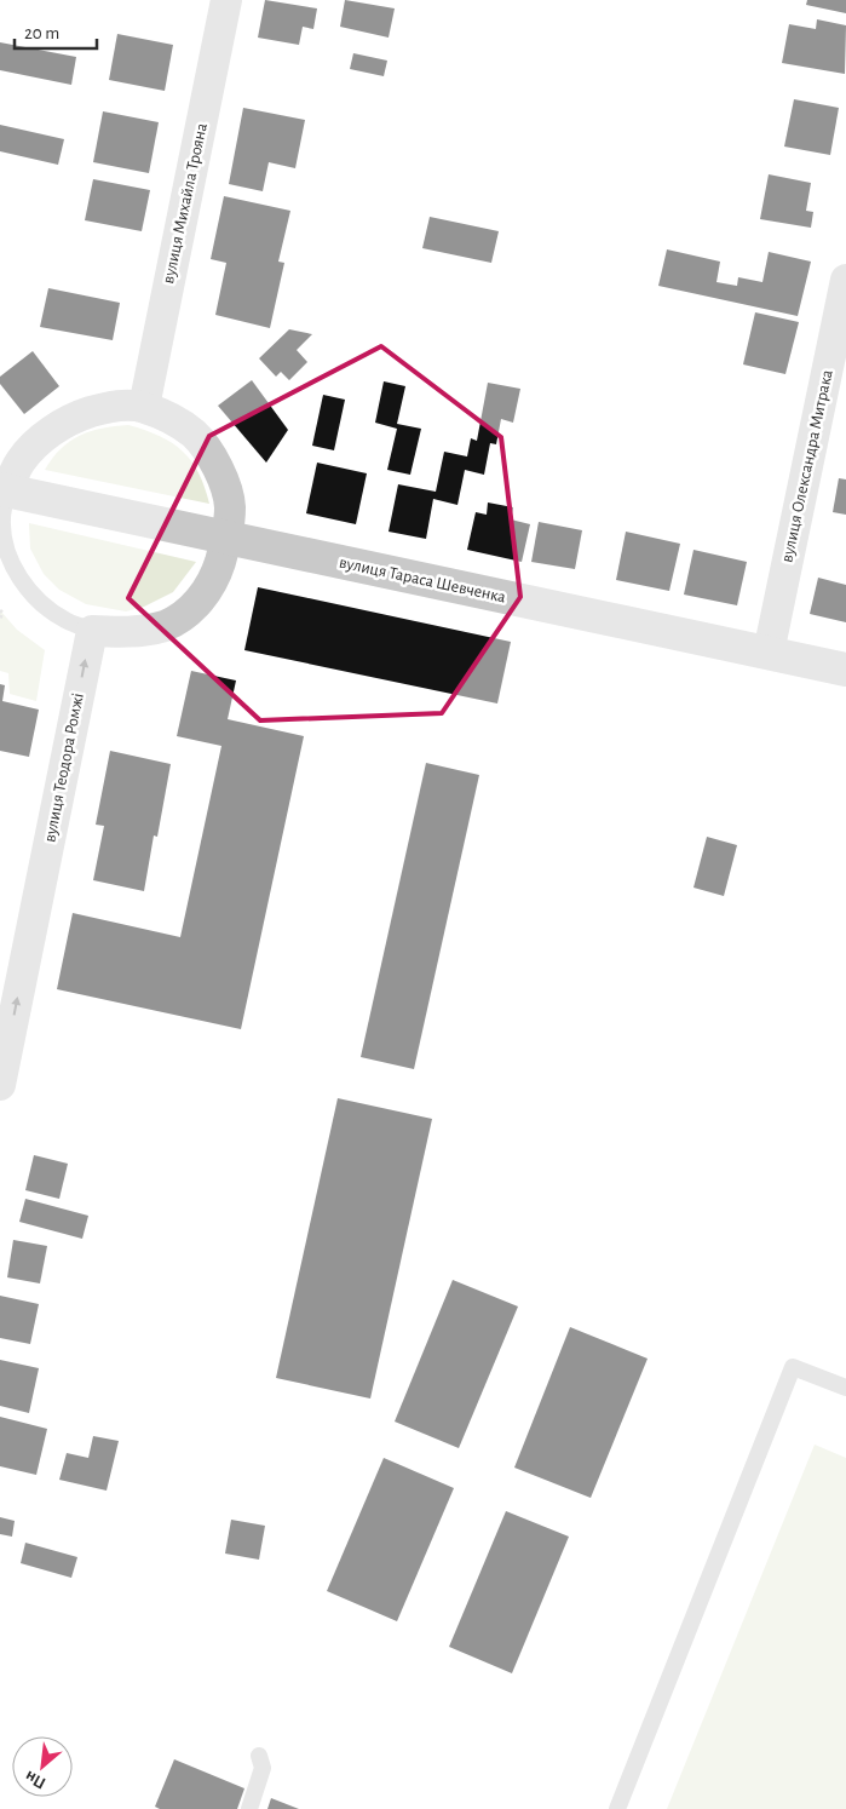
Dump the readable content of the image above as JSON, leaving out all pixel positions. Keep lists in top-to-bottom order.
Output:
{
  "streets": {
    "street": [
      "вулиця Михайла Трояна",
      "вулиця Олександра Митрака",
      "вулиця Тараса Шевченка",
      "вулиця Теодора Ромжі"
    ]
  },
  "crossings": [
    ["вулиця Олександра Митрака", "вулиця Тараса Шевченка"]
  ],
  "one_way": ["вулиця Теодора Ромжі"],
  "scale_bar": "20 m",
  "north": "bottom left"
}
